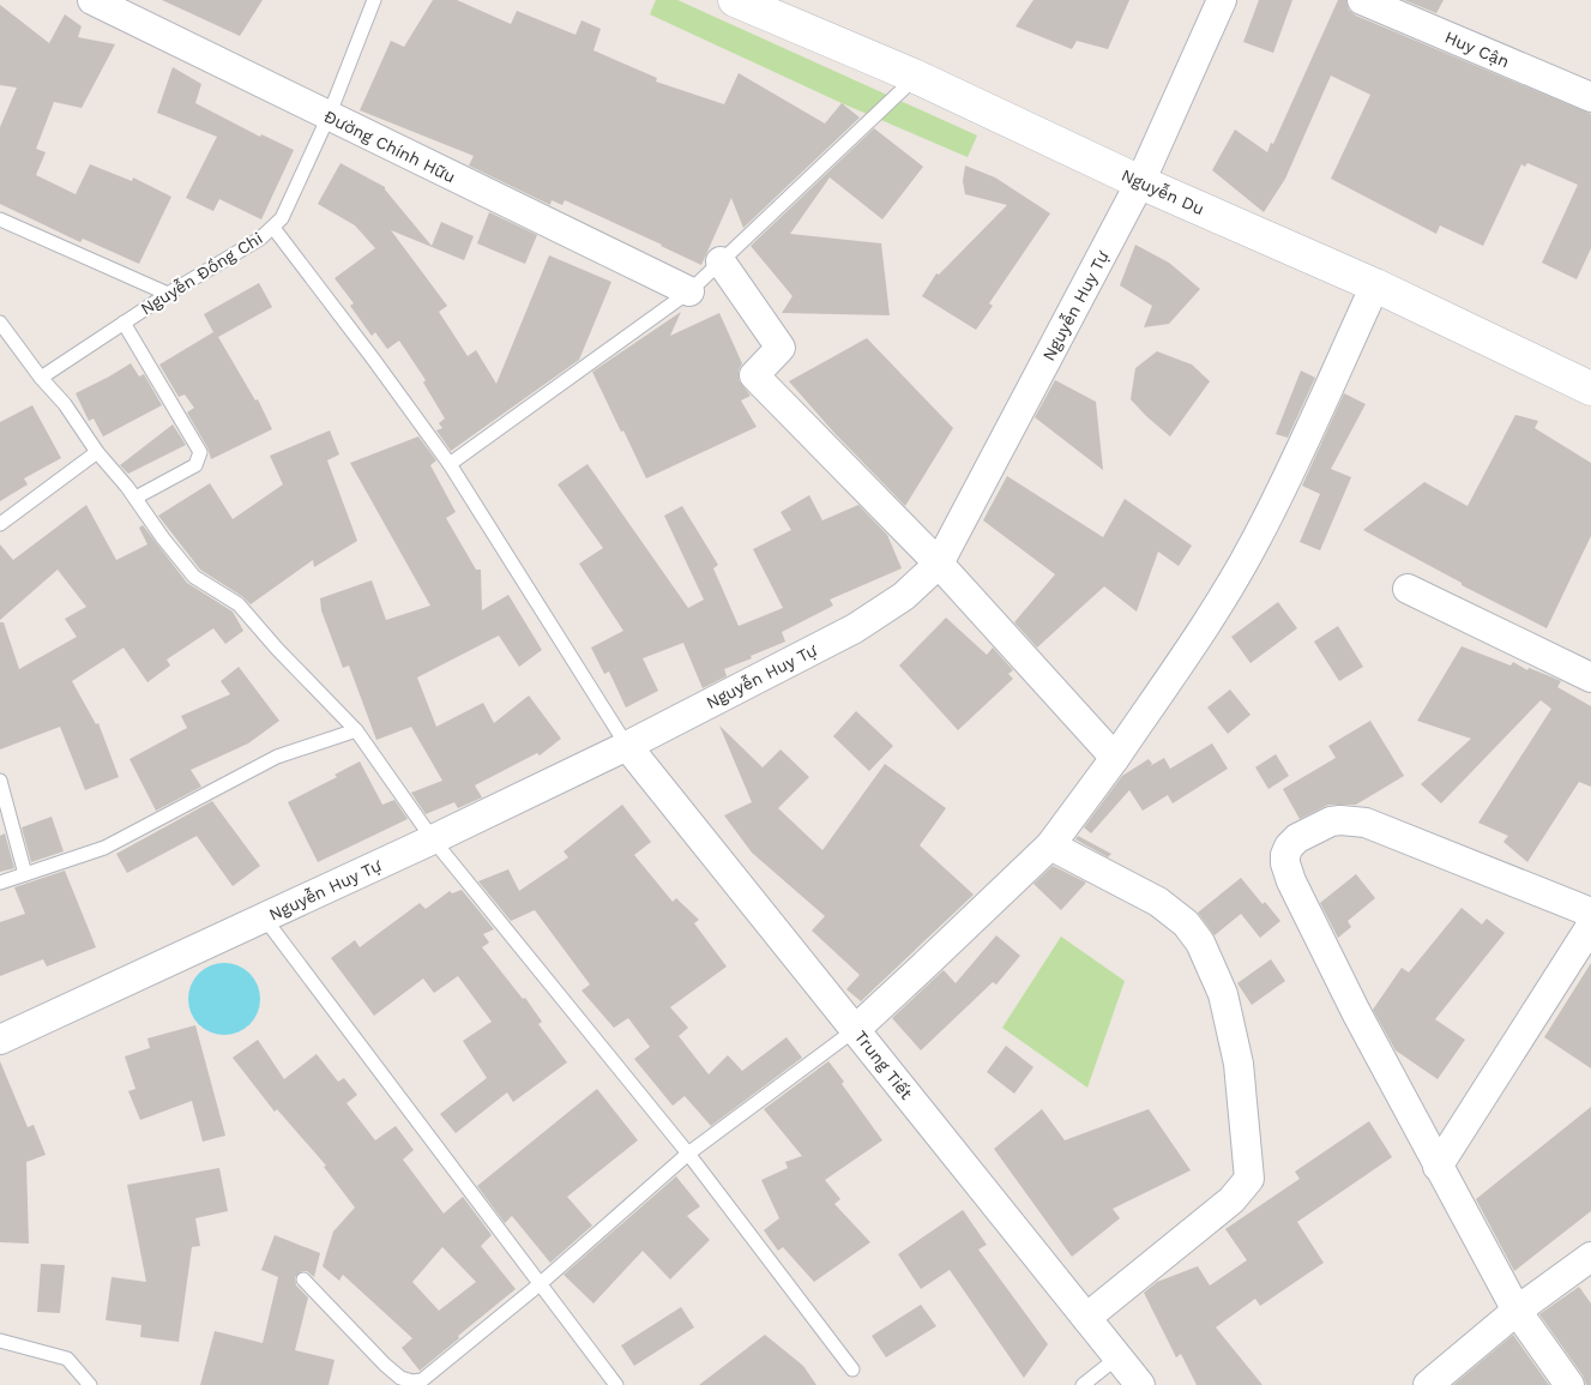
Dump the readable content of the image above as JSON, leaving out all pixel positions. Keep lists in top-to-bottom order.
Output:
{
  "streets": {
    "main road": ["Nguyễn Du"],
    "street": [
      "Huy Cận",
      "Đường Chính Hữu",
      "Nguyễn Huy Tự",
      "Trung Tiết"
    ],
    "lane": ["Nguyễn Đồng Chi"]
  },
  "crossings": [
    ["Đường Chính Hữu", "Nguyễn Đồng Chi"],
    ["Nguyễn Du", "Nguyễn Huy Tự"],
    ["Nguyễn Huy Tự", "Trung Tiết"]
  ]
}
